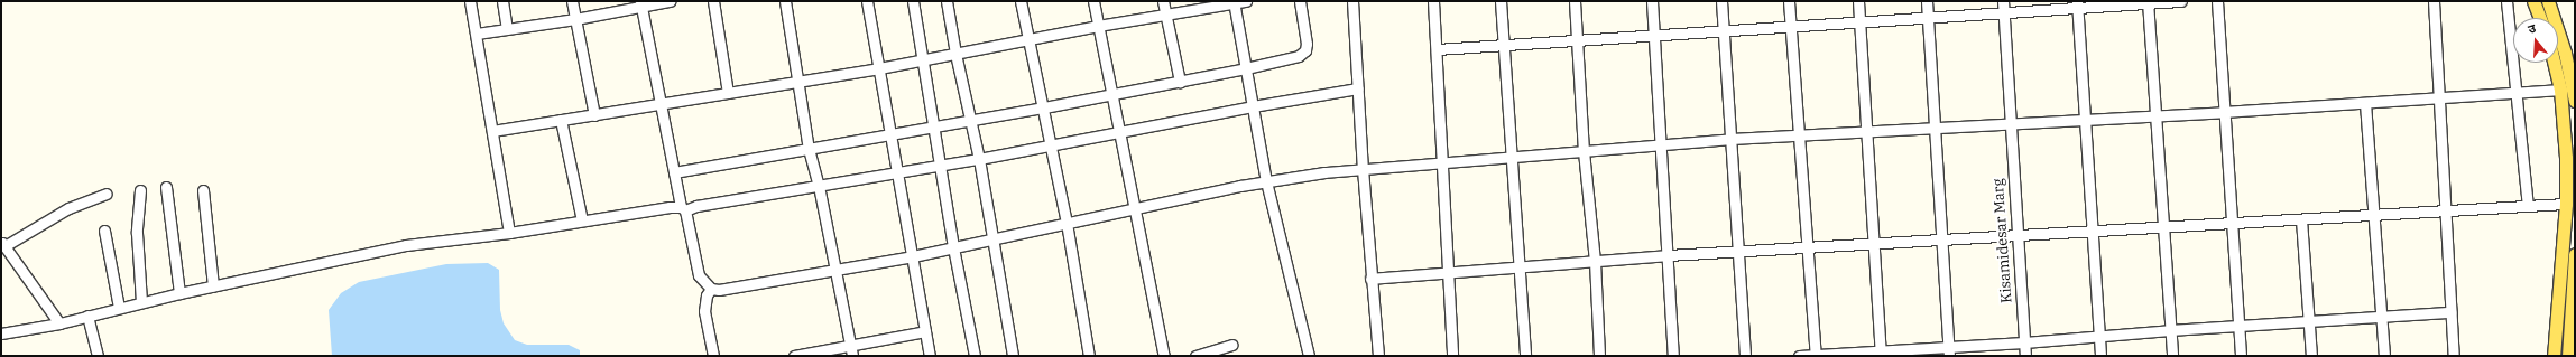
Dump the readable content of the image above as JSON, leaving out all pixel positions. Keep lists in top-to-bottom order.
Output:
{
  "streets": {
    "street": ["Kisamidesar Marg"]
  },
  "north": "top"
}
